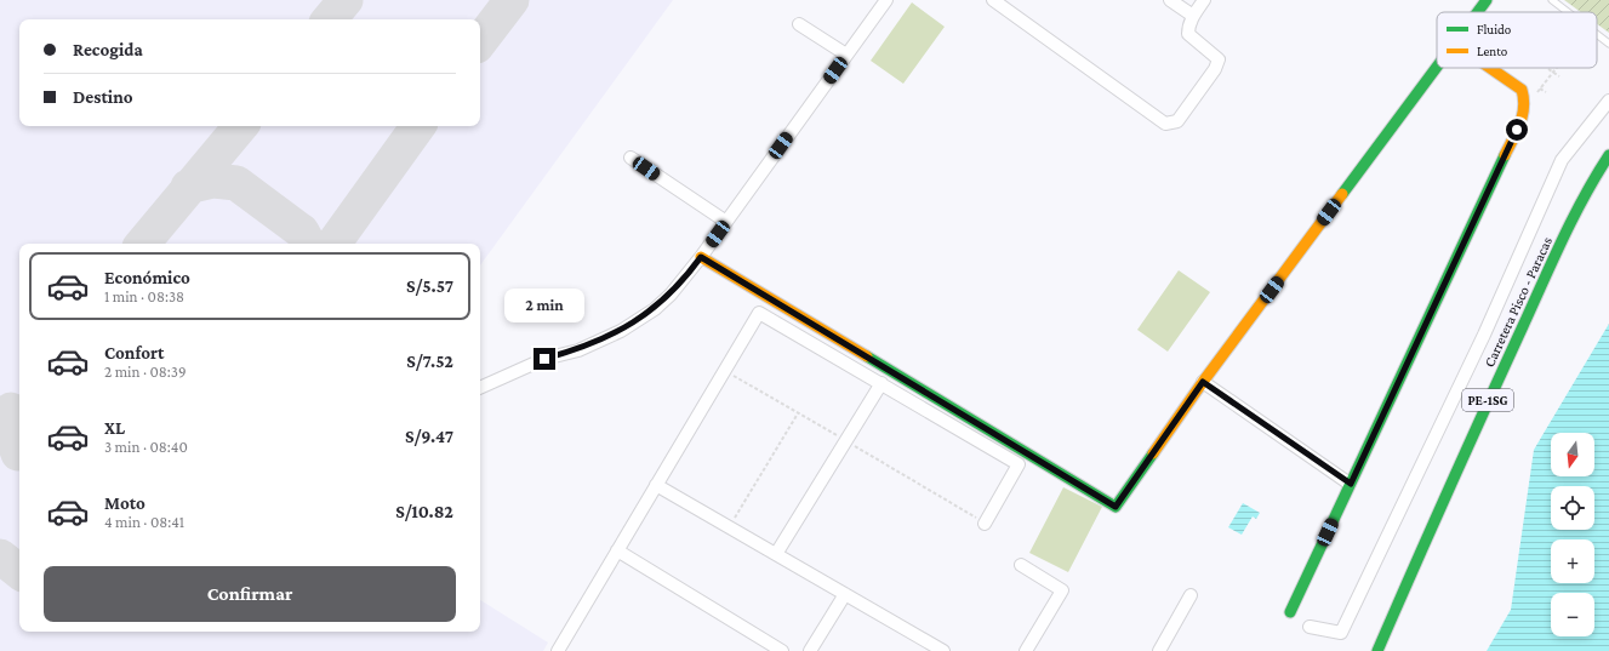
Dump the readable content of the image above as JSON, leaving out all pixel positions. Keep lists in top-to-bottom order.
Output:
{
  "streets": {
    "street": ["Carretera Pisco - Paracas", "PE-1SG"]
  },
  "legend": ["Fluido", "Lento"],
  "north": "bottom",
  "page": {
    "banner": ["Recogida", "Destino"],
    "list": [
      {
        "name": "Económico",
        "note": "1 min · 08:38",
        "value": "S/5.57"
      },
      {
        "name": "Confort",
        "note": "2 min · 08:39",
        "value": "S/7.52"
      },
      {
        "name": "XL",
        "note": "3 min · 08:40",
        "value": "S/9.47"
      },
      {
        "name": "Moto",
        "note": "4 min · 08:41",
        "value": "S/10.82"
      }
    ],
    "bubble": "2 min",
    "map_buttons": ["+", "−"],
    "buttons": "Confirmar"
  }
}
